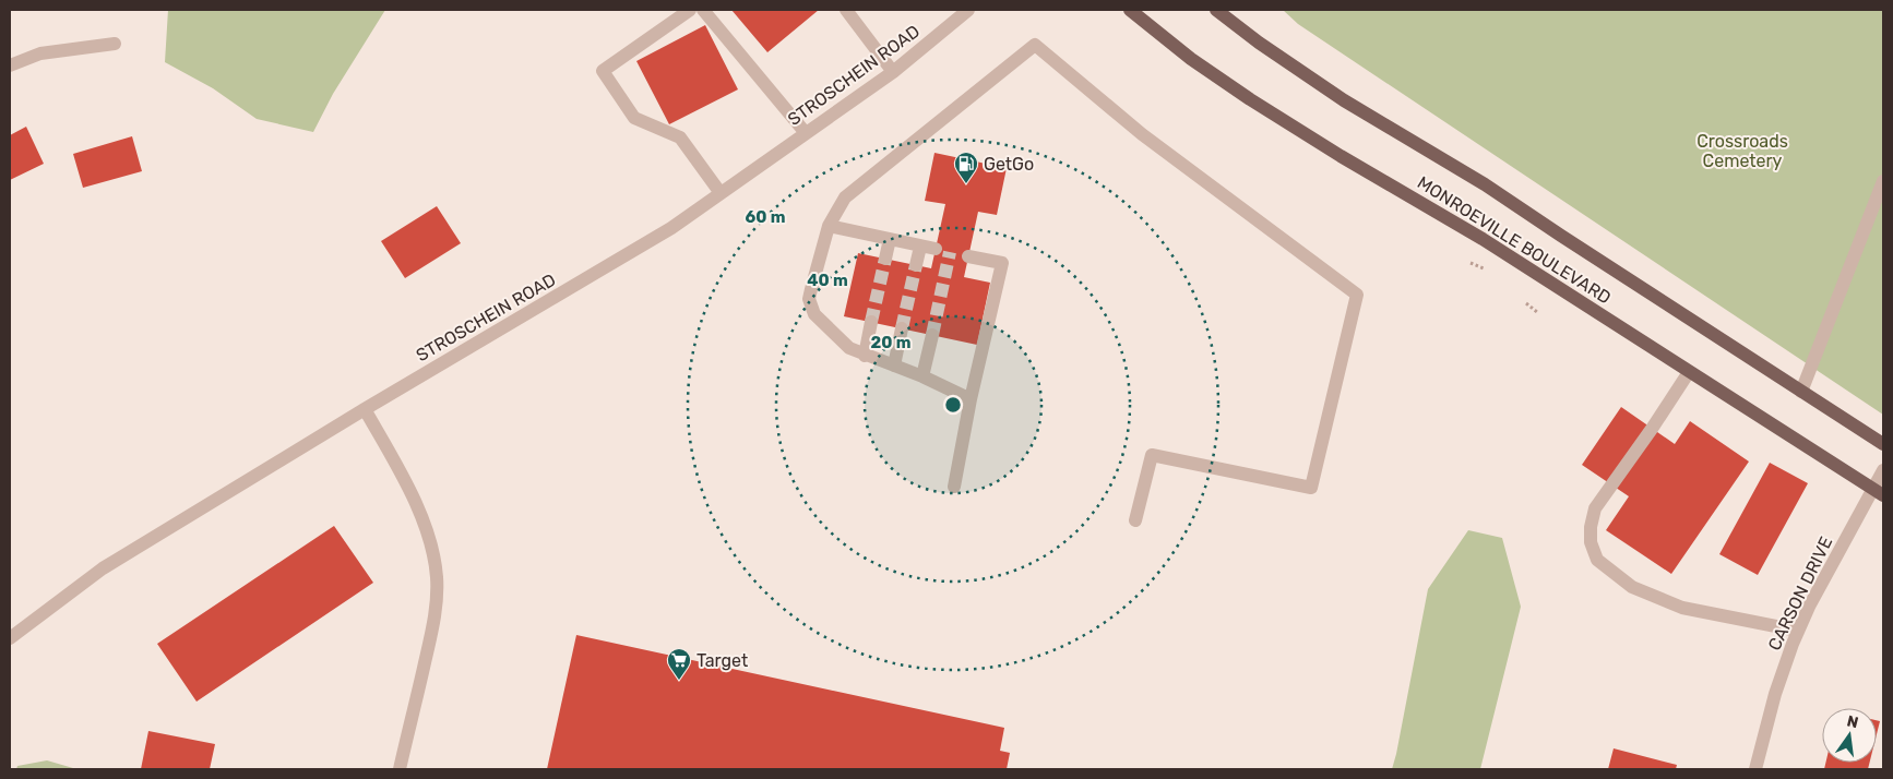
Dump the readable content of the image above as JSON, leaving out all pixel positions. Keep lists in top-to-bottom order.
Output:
{
  "streets": {
    "main road": ["MONROEVILLE BOULEVARD"],
    "street": ["STROSCHEIN ROAD", "CARSON DRIVE"]
  },
  "crossings": [
    ["MONROEVILLE BOULEVARD", "CARSON DRIVE"]
  ],
  "parks": ["Crossroads Cemetery"],
  "places": {
    "fuel station": ["GetGo"],
    "supermarket": ["Target"]
  },
  "north": "top",
  "rings": ["60 m", "40 m", "20 m"]
}
